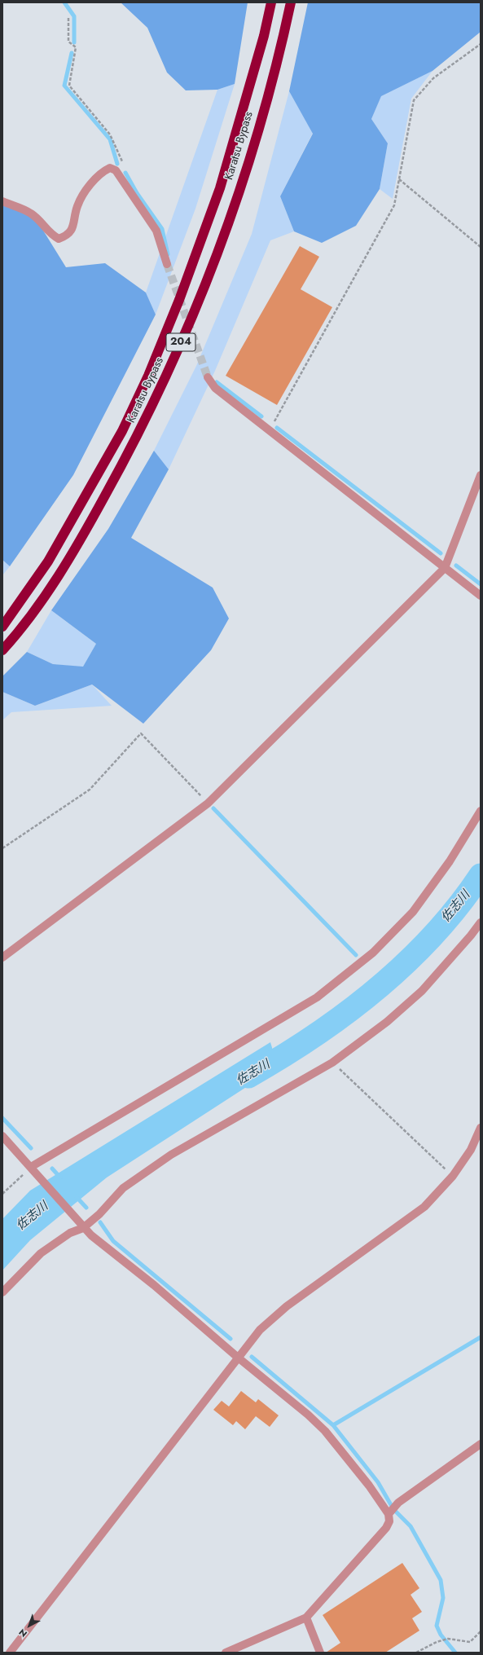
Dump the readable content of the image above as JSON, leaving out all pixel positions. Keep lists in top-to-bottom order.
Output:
{
  "streets": {
    "highway": ["Karatsu Bypass", "204"]
  },
  "water": ["佐志川"],
  "north": "bottom left"
}
